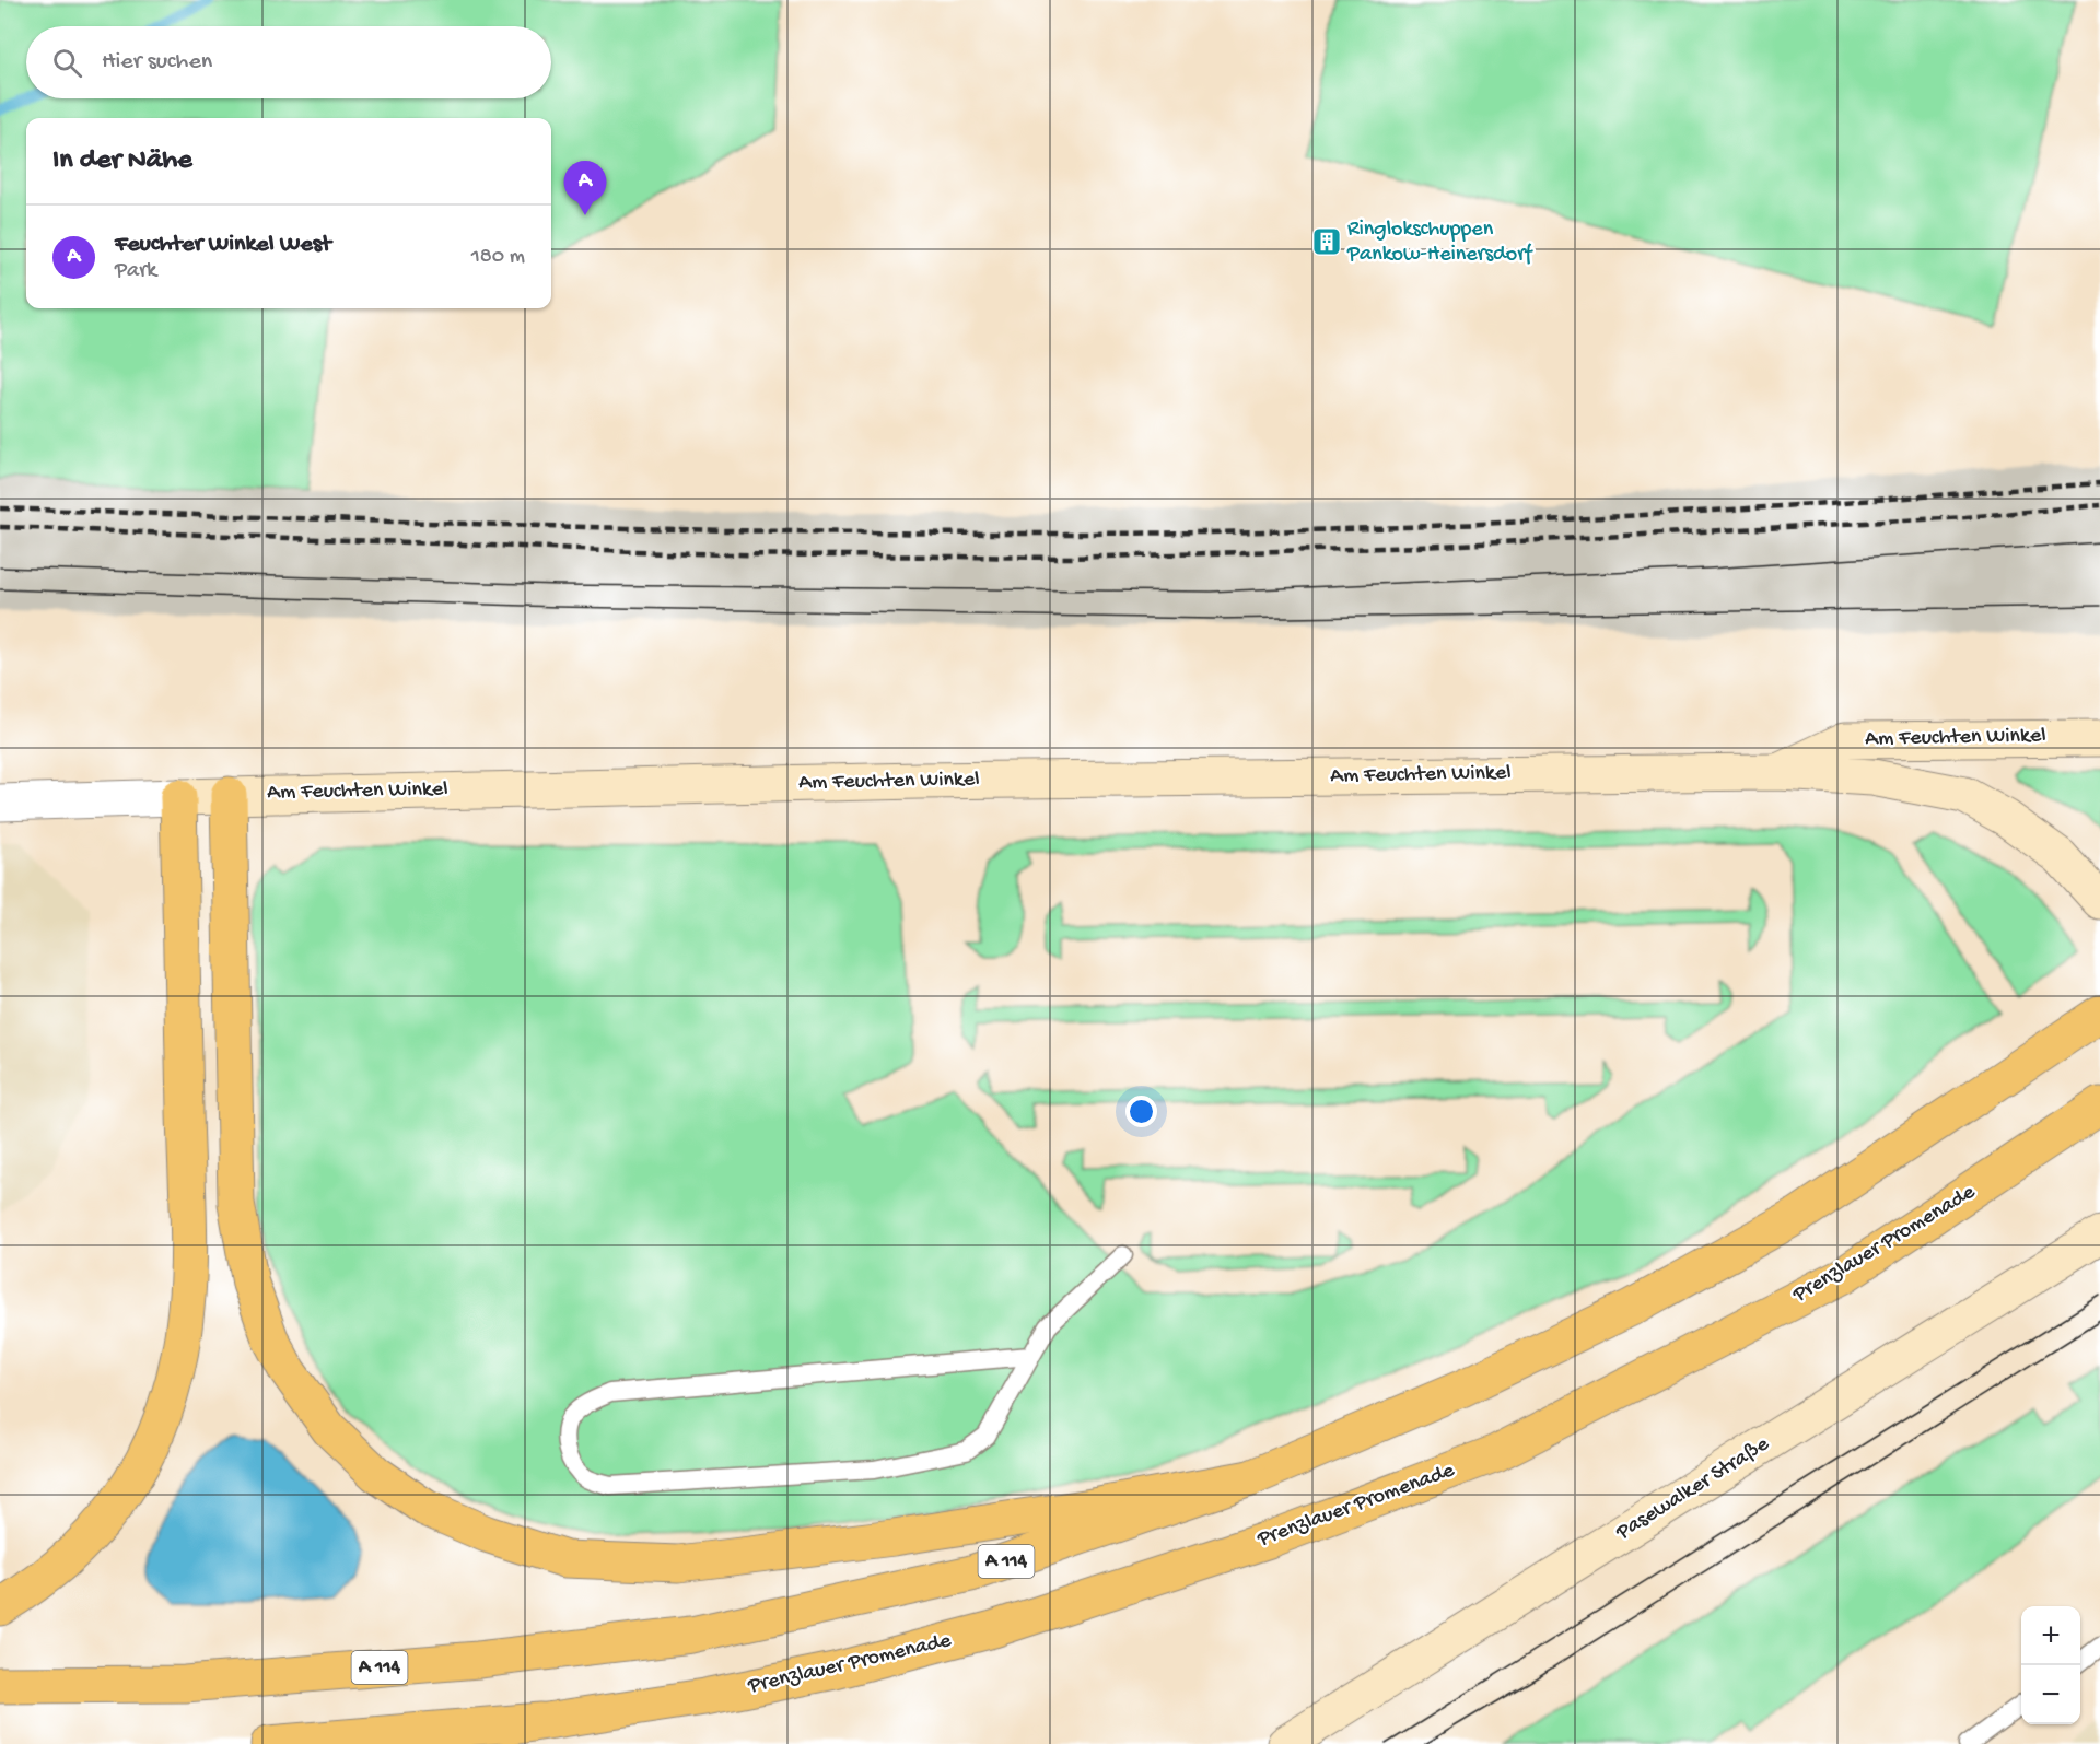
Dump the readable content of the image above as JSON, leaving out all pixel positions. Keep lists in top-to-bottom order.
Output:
{
  "streets": {
    "main road": [
      "Am Feuchten Winkel",
      "Prenzlauer Promenade",
      "Pasewalker Straße",
      "A 114"
    ]
  },
  "places": {
    "building": ["Ringlokschuppen Pankow-Heinersdorf"]
  },
  "page": {
    "search": "Hier suchen",
    "heading": "In der Nähe",
    "pins": "A",
    "list": [
      {
        "mark": "A",
        "name": "Feuchter Winkel West",
        "note": "Park",
        "value": "180 m"
      }
    ],
    "map_buttons": ["+", "−"]
  }
}
